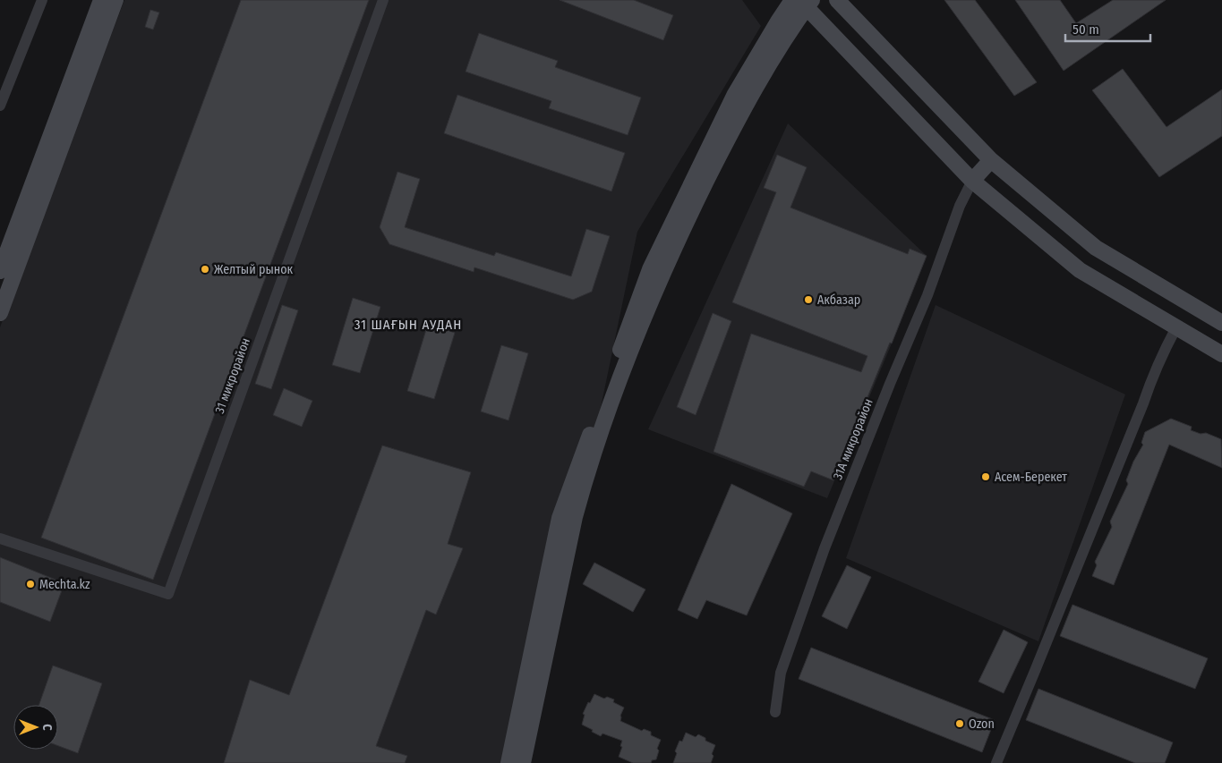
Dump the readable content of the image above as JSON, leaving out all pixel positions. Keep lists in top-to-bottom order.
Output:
{
  "streets": {
    "street": ["31 микрорайон", "31А микрорайон"]
  },
  "districts": ["31 ШАҒЫН АУДАН"],
  "places": [
    "Желтый рынок",
    "Акбазар",
    "Асем-Берекет",
    "Mechta.kz",
    "Ozon"
  ],
  "scale_bar": "50 m",
  "north": "right"
}
